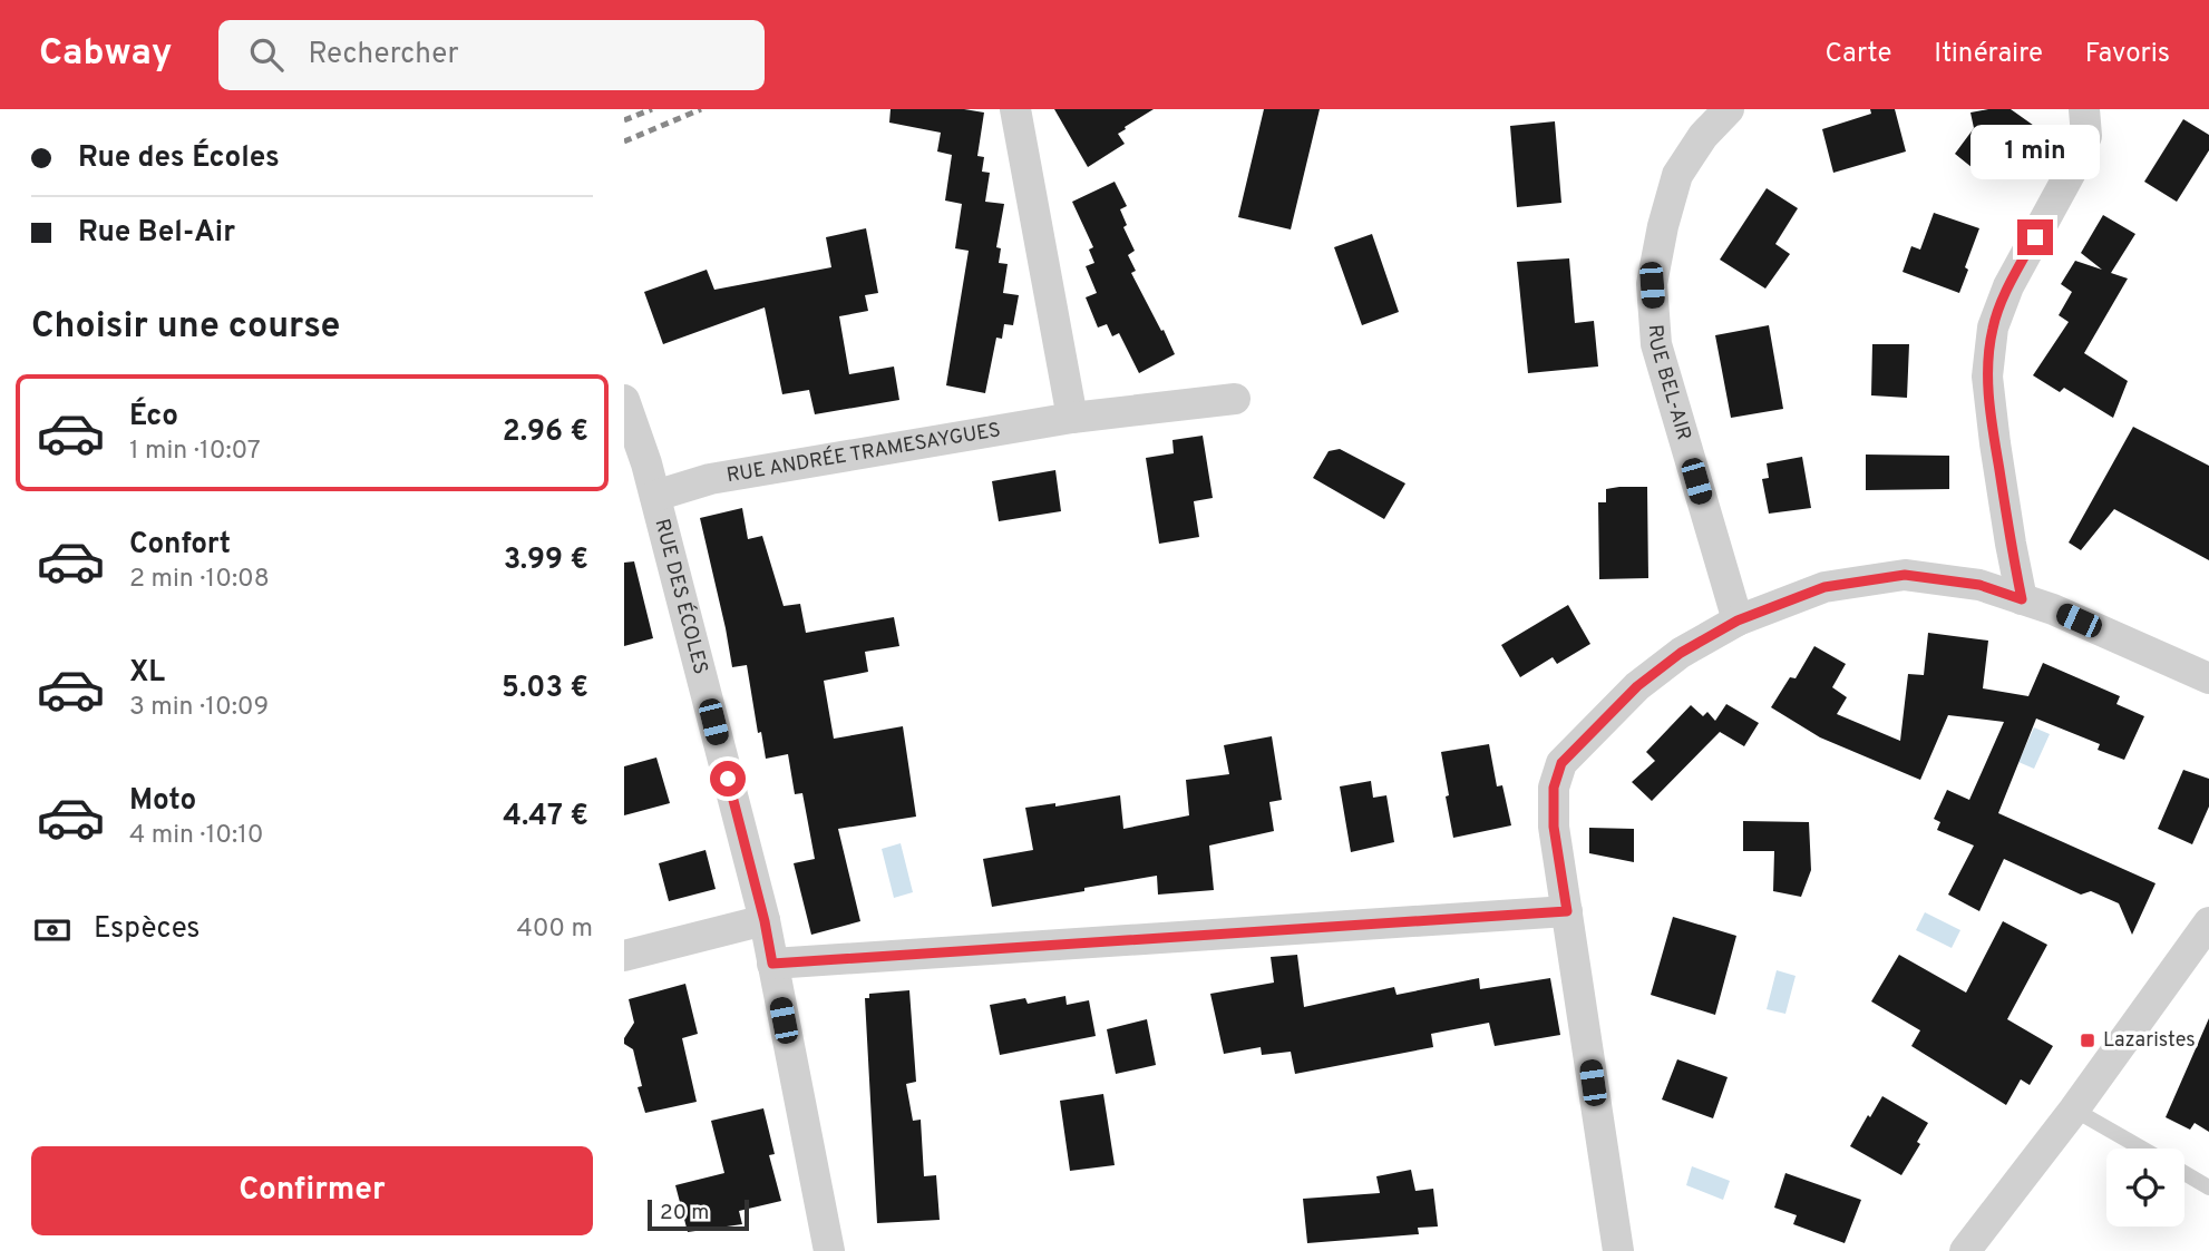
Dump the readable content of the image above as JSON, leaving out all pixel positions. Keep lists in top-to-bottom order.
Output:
{
  "streets": {
    "street": ["RUE BEL-AIR", "RUE ANDRÉE TRAMESAYGUES", "RUE DES ÉCOLES"]
  },
  "crossings": [
    ["RUE ANDRÉE TRAMESAYGUES", "RUE DES ÉCOLES"]
  ],
  "places": {
    "transit": ["Lazaristes"]
  },
  "scale_bar": "20 m",
  "page": {
    "header": "Cabway",
    "search": "Rechercher",
    "nav": ["Carte", "Itinéraire", "Favoris"],
    "banner": ["Rue des Écoles", "Rue Bel-Air"],
    "bubble": "1 min",
    "heading": "Choisir une course",
    "list": [
      {
        "name": "Éco",
        "note": "1 min · 10:07",
        "value": "2.96 €"
      },
      {
        "name": "Confort",
        "note": "2 min · 10:08",
        "value": "3.99 €"
      },
      {
        "name": "XL",
        "note": "3 min · 10:09",
        "value": "5.03 €"
      },
      {
        "name": "Moto",
        "note": "4 min · 10:10",
        "value": "4.47 €"
      }
    ],
    "pay": ["Espèces", "400 m"],
    "buttons": "Confirmer",
    "scale": "20 m"
  }
}
